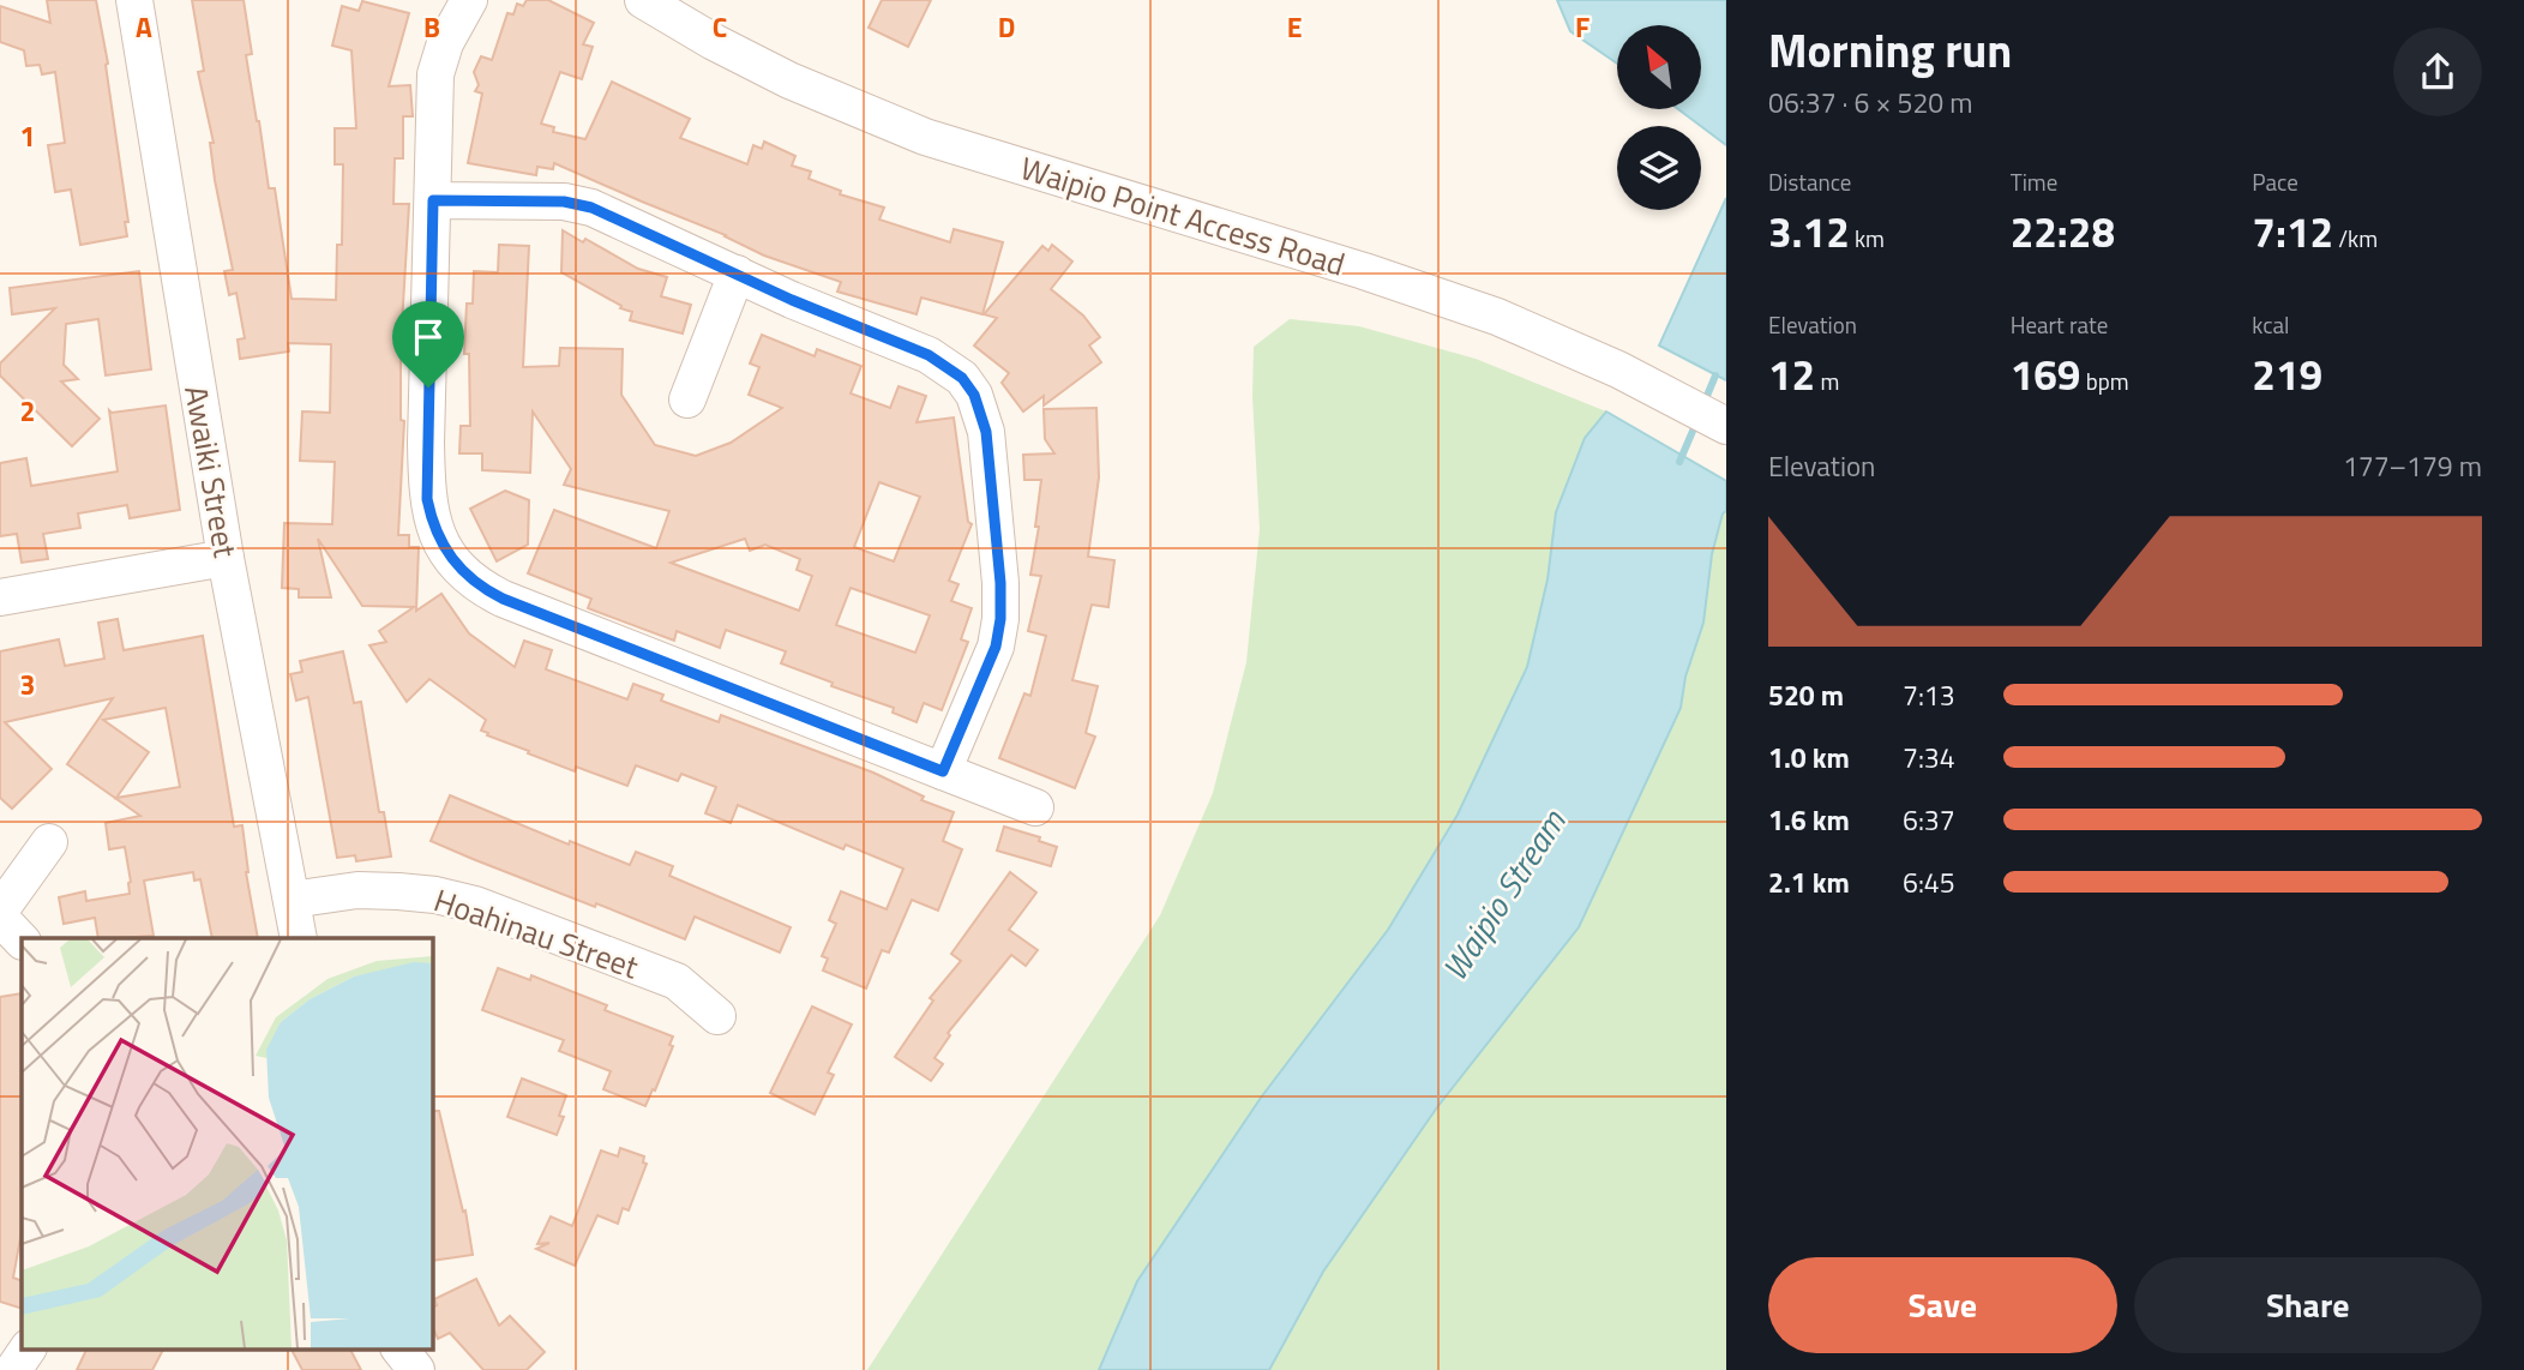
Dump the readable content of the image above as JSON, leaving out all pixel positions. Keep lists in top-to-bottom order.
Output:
{
  "streets": {
    "street": ["Waipio Point Access Road", "Awaiki Street", "Hoahinau Street"]
  },
  "crossings": [
    ["Awaiki Street", "Hoahinau Street"]
  ],
  "water": ["Waipio Stream"],
  "north": "top left",
  "page": {
    "heading": ["Morning run", "06:37 · 6 × 520 m"],
    "stats": [
      ["Distance", "3.12 km"],
      ["Time", "22:28"],
      ["Pace", "7:12 /km"],
      ["Elevation", "12 m"],
      ["Heart rate", "169 bpm"],
      ["kcal", "219"]
    ],
    "chart": ["Elevation", "177–179 m"],
    "list": [
      {
        "name": "520 m",
        "note": "7:13"
      },
      {
        "name": "1.0 km",
        "note": "7:34"
      },
      {
        "name": "1.6 km",
        "note": "6:37"
      },
      {
        "name": "2.1 km",
        "note": "6:45"
      }
    ],
    "buttons": ["Save", "Share"]
  },
  "grid": {
    "columns": [
      "A",
      "B",
      "C",
      "D",
      "E",
      "F"
    ],
    "rows": ["1", "2", "3"]
  }
}
